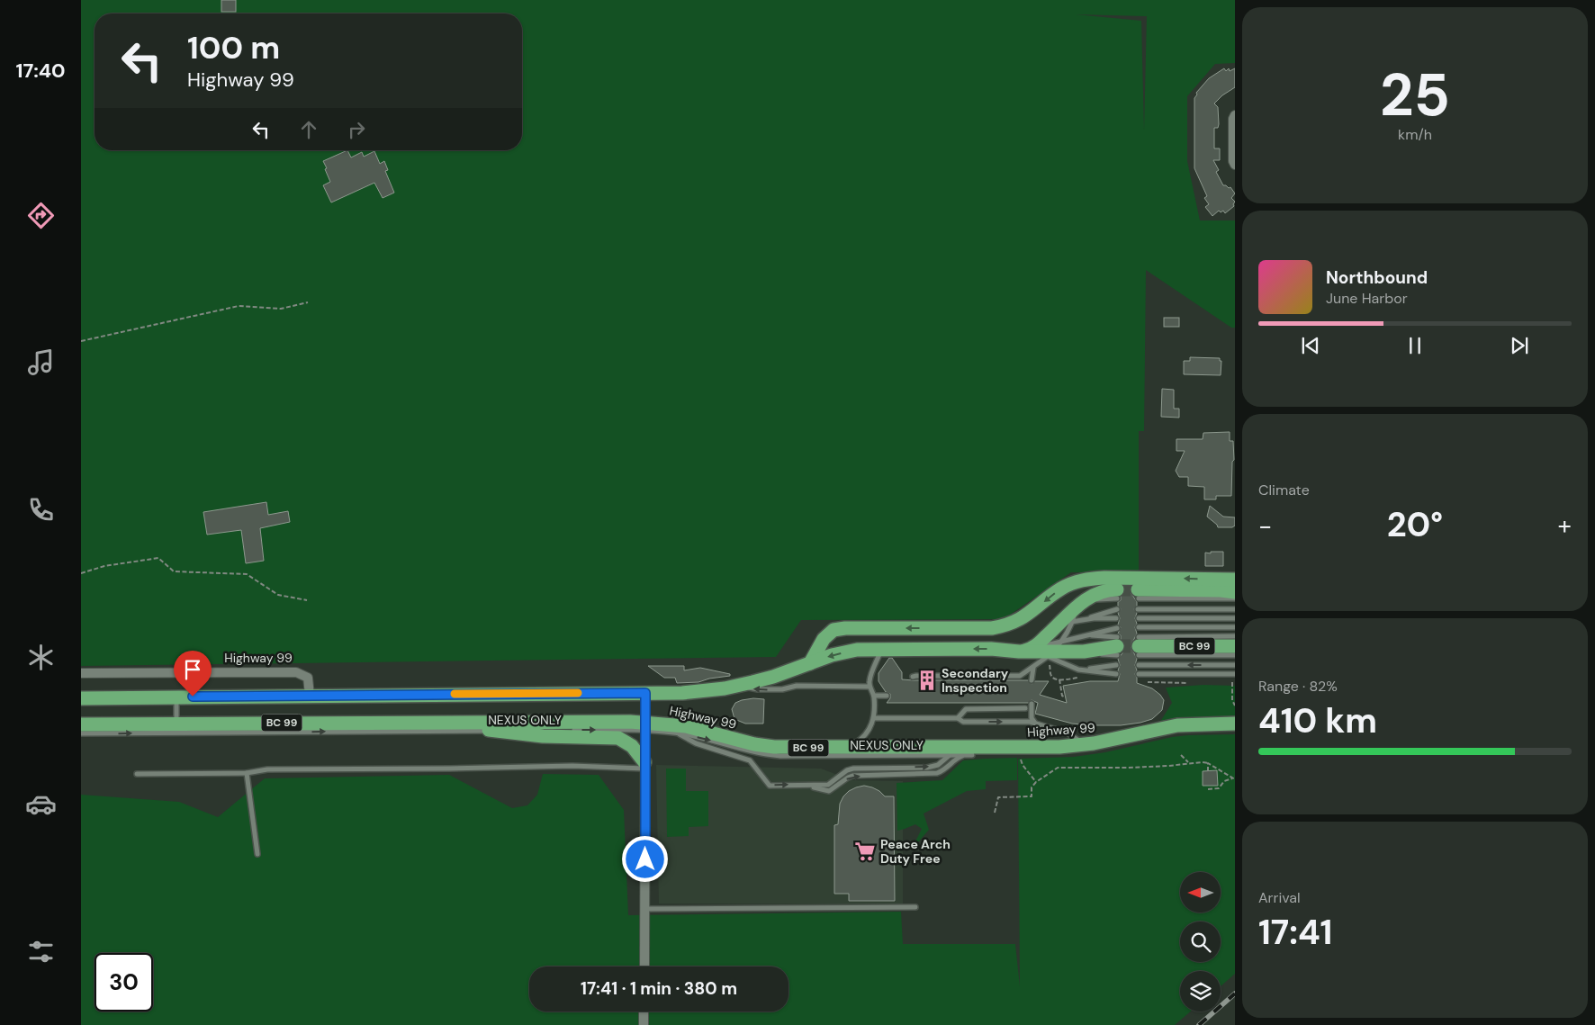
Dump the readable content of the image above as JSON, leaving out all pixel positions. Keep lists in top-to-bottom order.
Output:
{
  "streets": {
    "highway": ["BC 99", "Highway 99"],
    "lane": ["NEXUS ONLY"]
  },
  "crossings": [
    ["BC 99", "Highway 99"],
    ["BC 99", "NEXUS ONLY"],
    ["Highway 99", "NEXUS ONLY"]
  ],
  "places": {
    "building": ["Secondary Inspection"],
    "supermarket": ["Peace Arch Duty Free"]
  },
  "north": "left",
  "page": {
    "tabs": "17:40",
    "tile": [
      ["25", "km/h"],
      "Climate",
      ["Range · 82%", "410 km"],
      ["Arrival", "17:41"]
    ],
    "turn": ["100 m", "Highway 99"],
    "song": ["Northbound", "June Harbor"],
    "heat": ["−", "20°", "+"],
    "limit": "30",
    "trip": "17:41 · 1 min · 380 m"
  }
}
